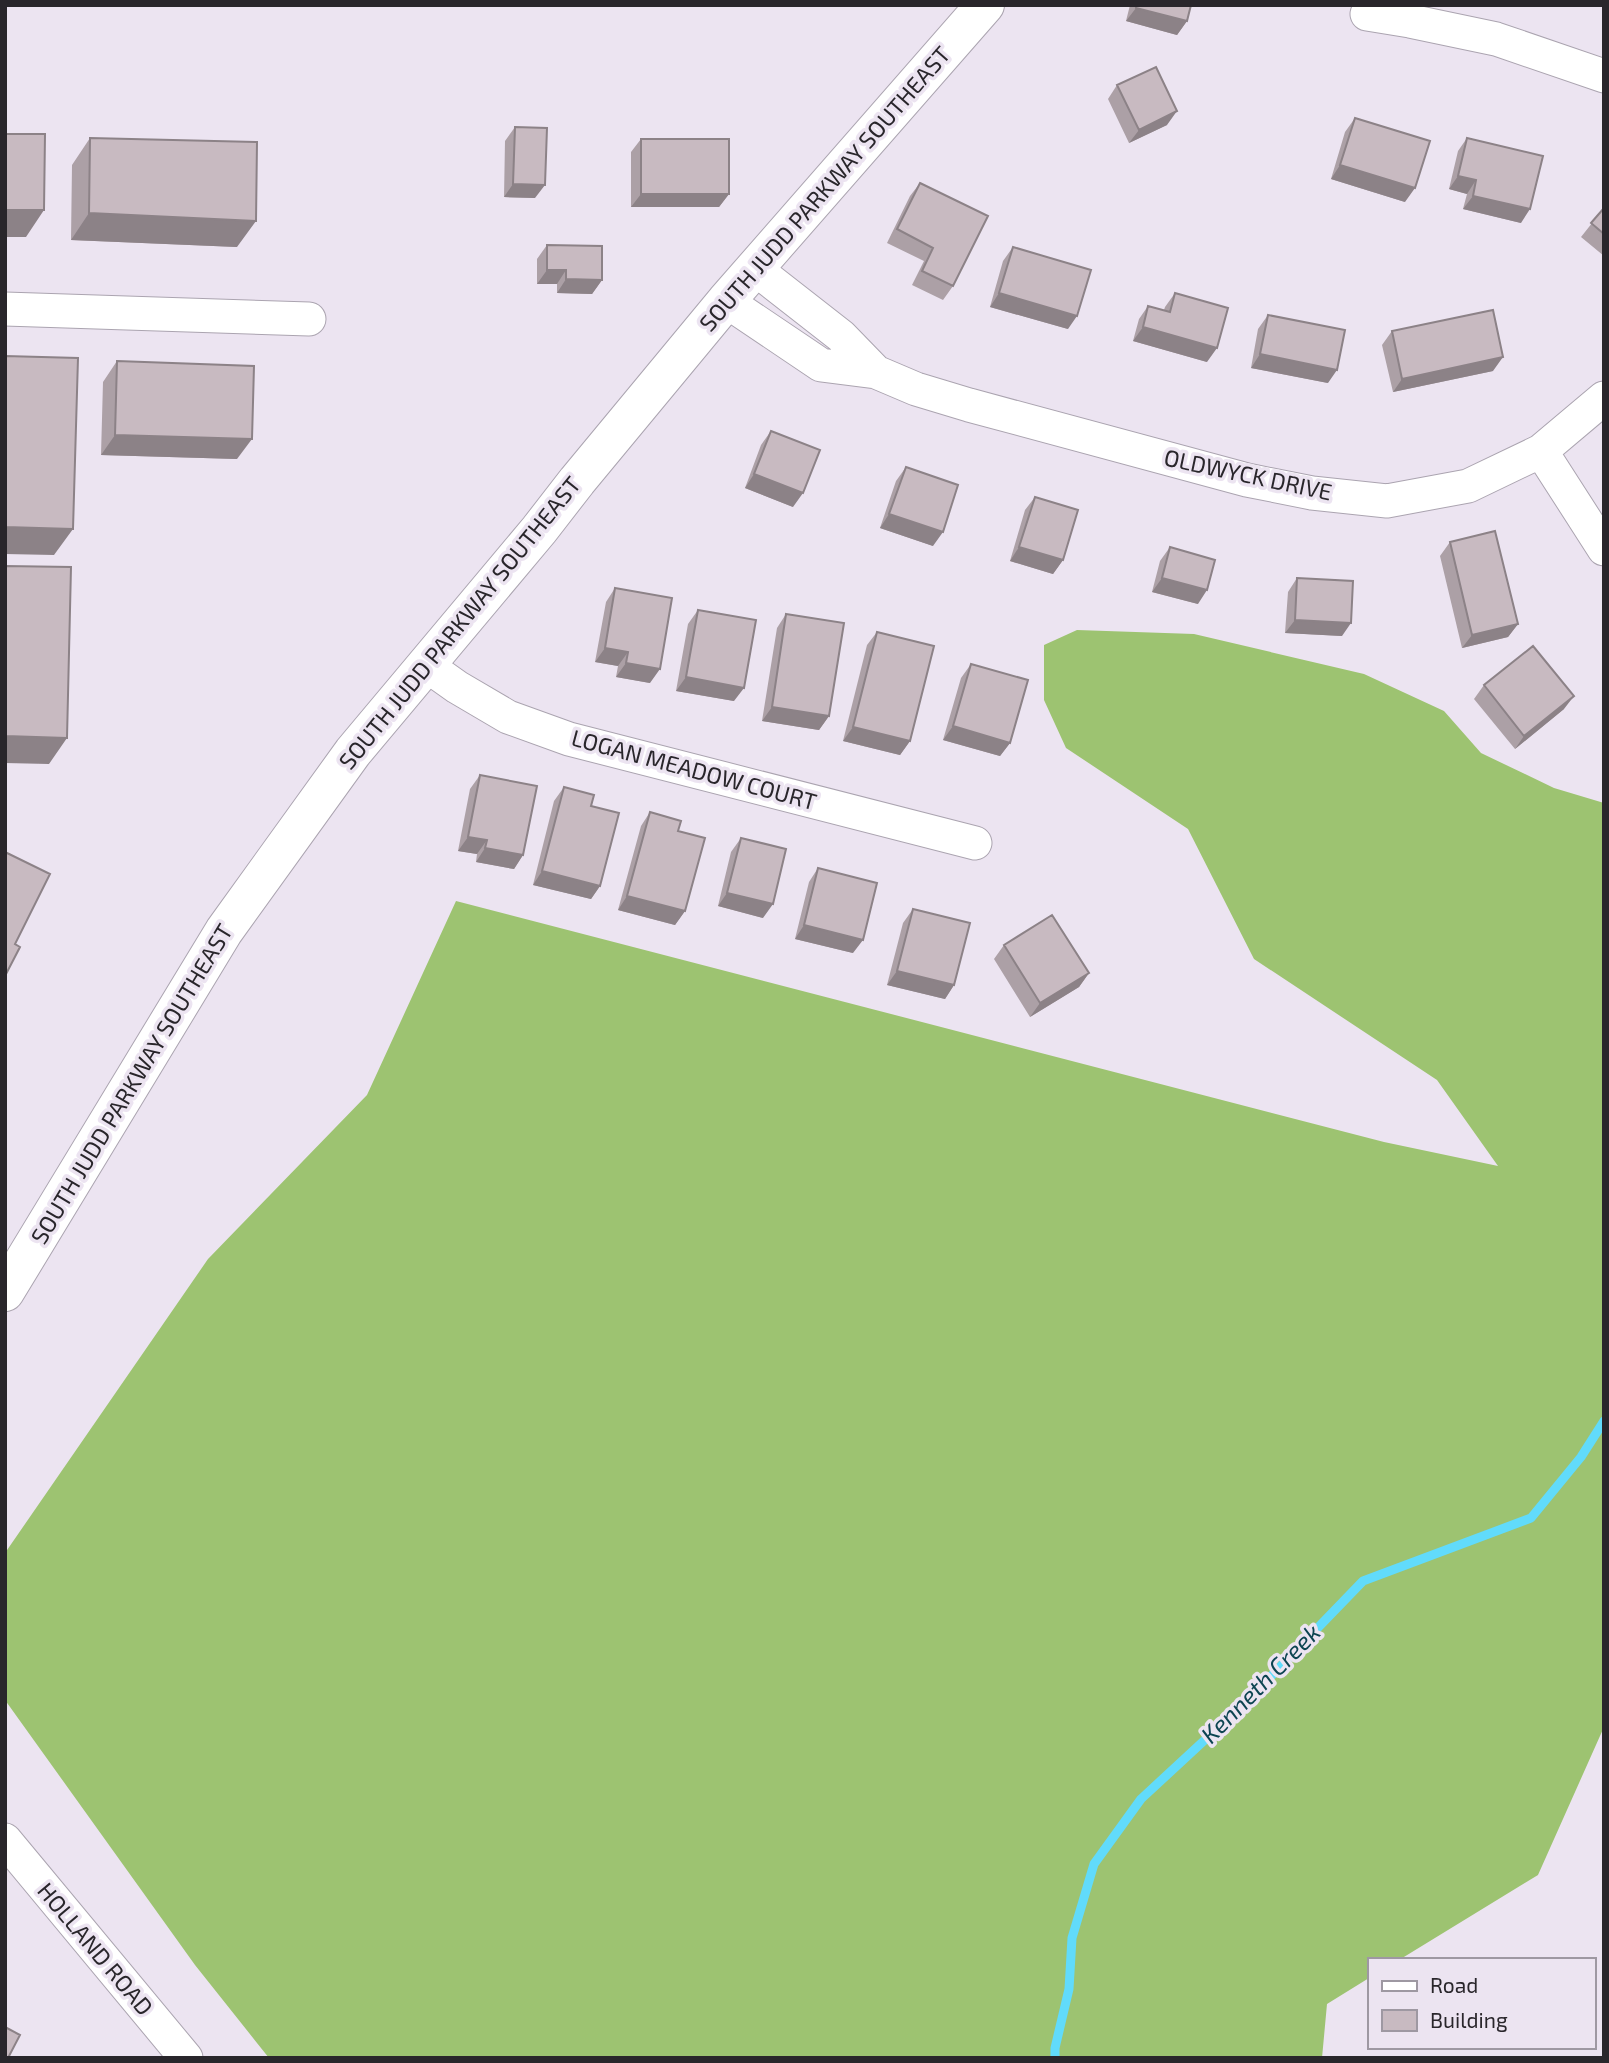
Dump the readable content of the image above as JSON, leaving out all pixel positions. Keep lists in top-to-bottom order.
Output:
{
  "streets": {
    "highway": ["SOUTH JUDD PARKWAY SOUTHEAST"],
    "street": ["OLDWYCK DRIVE", "LOGAN MEADOW COURT", "HOLLAND ROAD"]
  },
  "crossings": [
    ["SOUTH JUDD PARKWAY SOUTHEAST", "OLDWYCK DRIVE"],
    ["SOUTH JUDD PARKWAY SOUTHEAST", "LOGAN MEADOW COURT"]
  ],
  "water": ["Kenneth Creek"],
  "legend": ["Road", "Building"]
}
